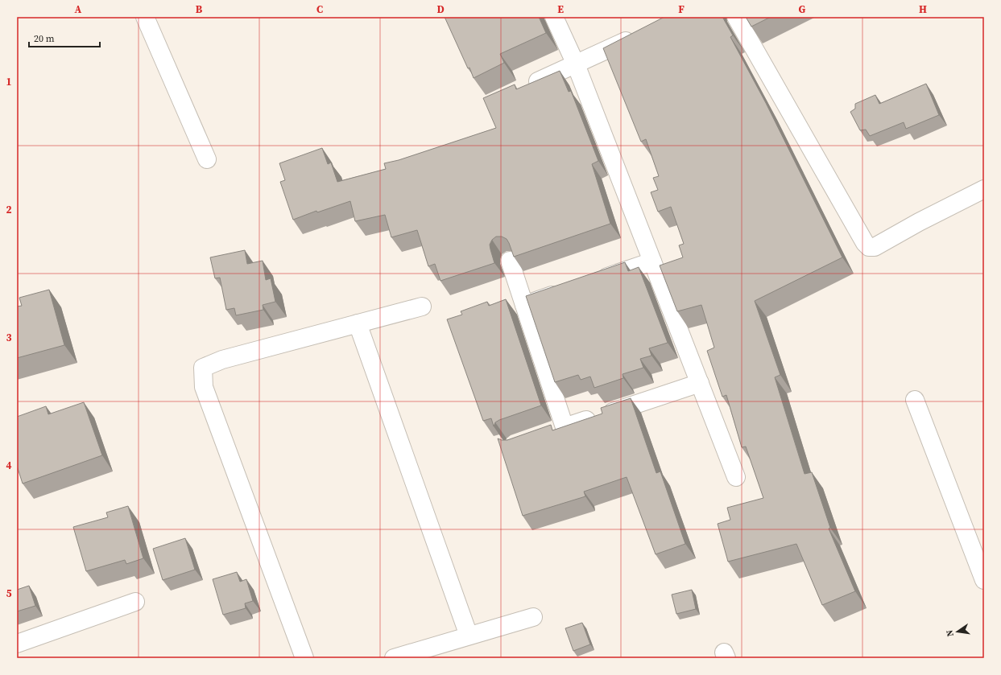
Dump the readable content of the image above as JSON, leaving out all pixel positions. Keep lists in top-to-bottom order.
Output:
{
  "scale_bar": "20 m",
  "north": "left",
  "grid": {
    "columns": [
      "A",
      "B",
      "C",
      "D",
      "E",
      "F",
      "G",
      "H"
    ],
    "rows": [
      "1",
      "2",
      "3",
      "4",
      "5"
    ]
  }
}
